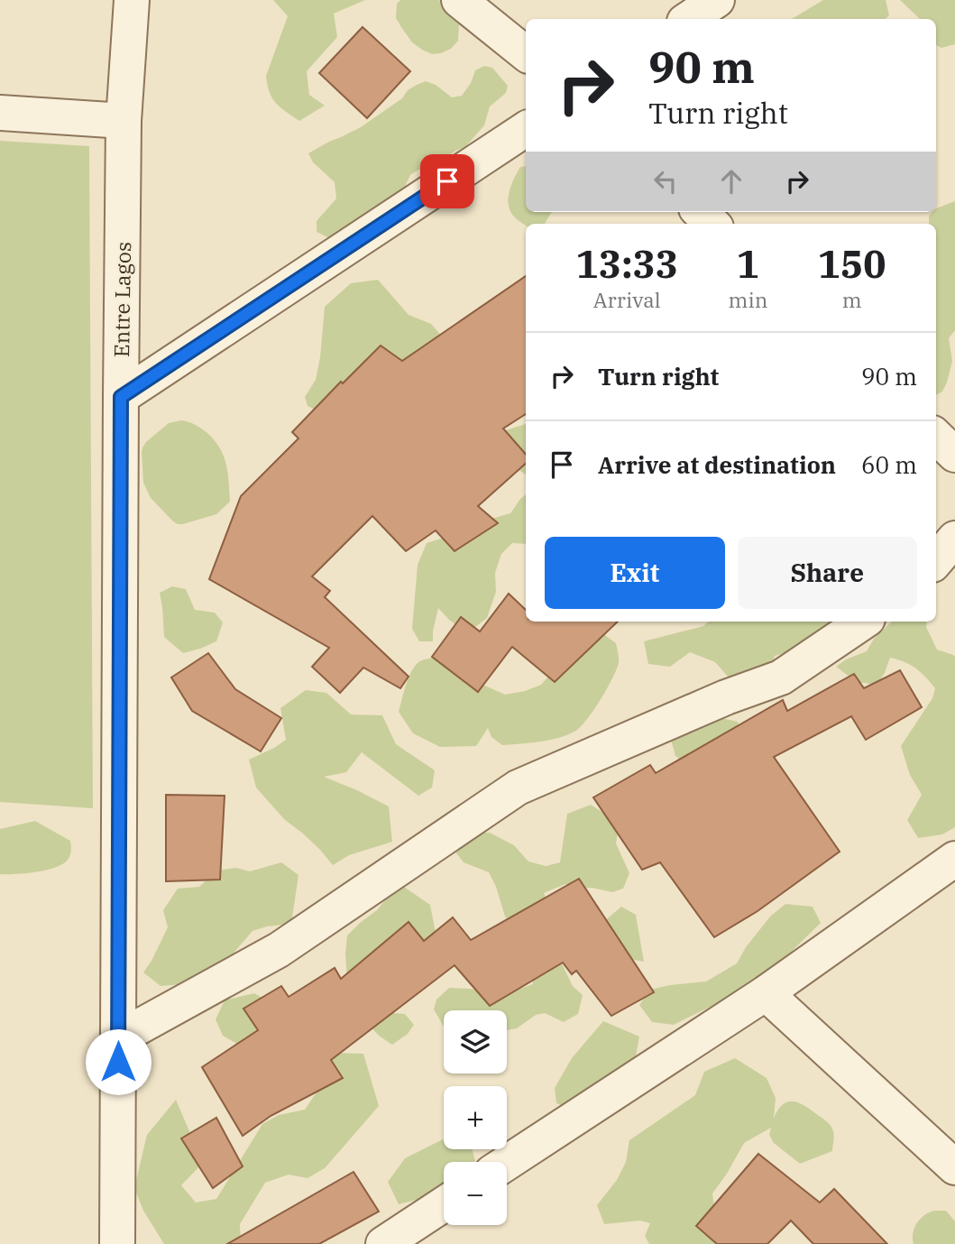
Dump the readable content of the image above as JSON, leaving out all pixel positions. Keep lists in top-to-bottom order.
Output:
{
  "streets": {
    "street": ["Entre Lagos"]
  },
  "page": {
    "turn": ["90 m", "Turn right"],
    "eta": [
      "13:33",
      "Arrival",
      "1",
      "min",
      "150",
      "m"
    ],
    "list": [
      {
        "name": "Turn right",
        "value": "90 m"
      },
      {
        "name": "Arrive at destination",
        "value": "60 m"
      }
    ],
    "buttons": ["Exit", "Share"],
    "map_buttons": ["+", "−"]
  }
}
